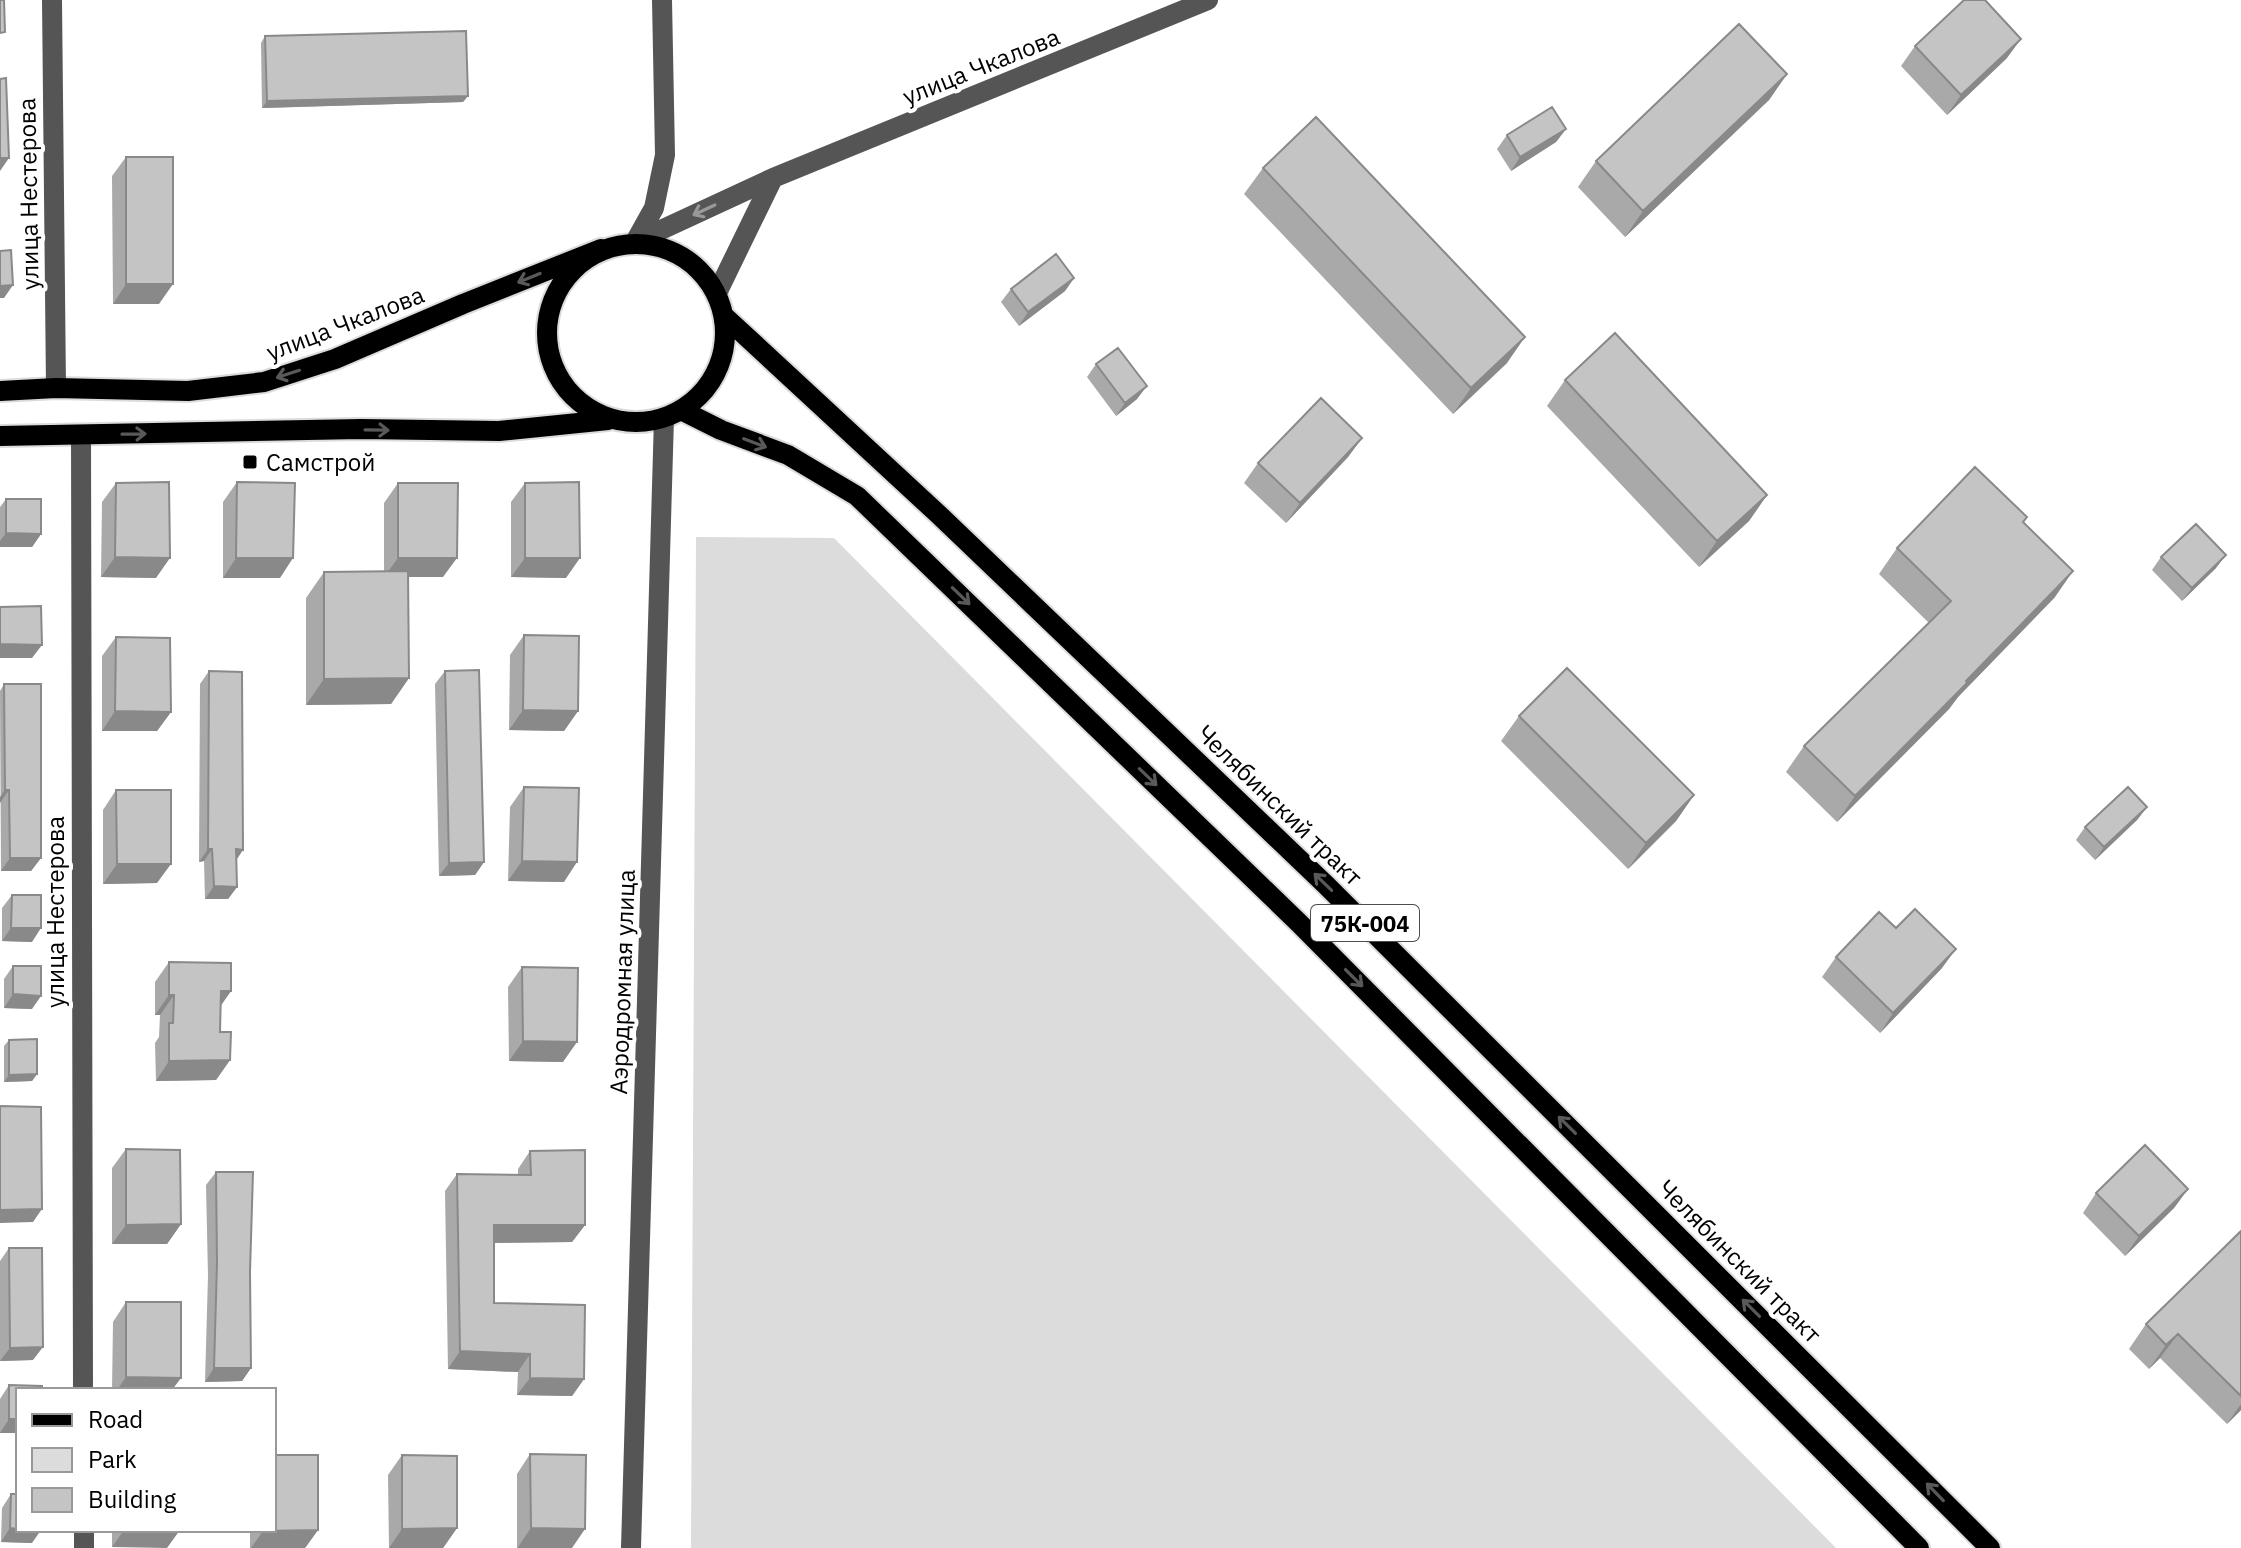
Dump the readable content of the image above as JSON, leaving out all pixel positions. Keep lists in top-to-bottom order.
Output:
{
  "streets": {
    "main road": ["улица Чкалова", "Челябинский тракт", "75К-004"],
    "street": ["улица Нестерова", "Аэродромная улица"]
  },
  "crossings": [
    ["улица Чкалова", "улица Нестерова"],
    ["улица Чкалова", "Челябинский тракт"],
    ["улица Чкалова", "75К-004"],
    ["улица Чкалова", "Аэродромная улица"],
    ["Челябинский тракт", "75К-004"],
    ["Челябинский тракт", "Аэродромная улица"],
    ["75К-004", "Аэродромная улица"]
  ],
  "places": {
    "transit": ["Самстрой"]
  },
  "legend": ["Road", "Park", "Building"]
}
